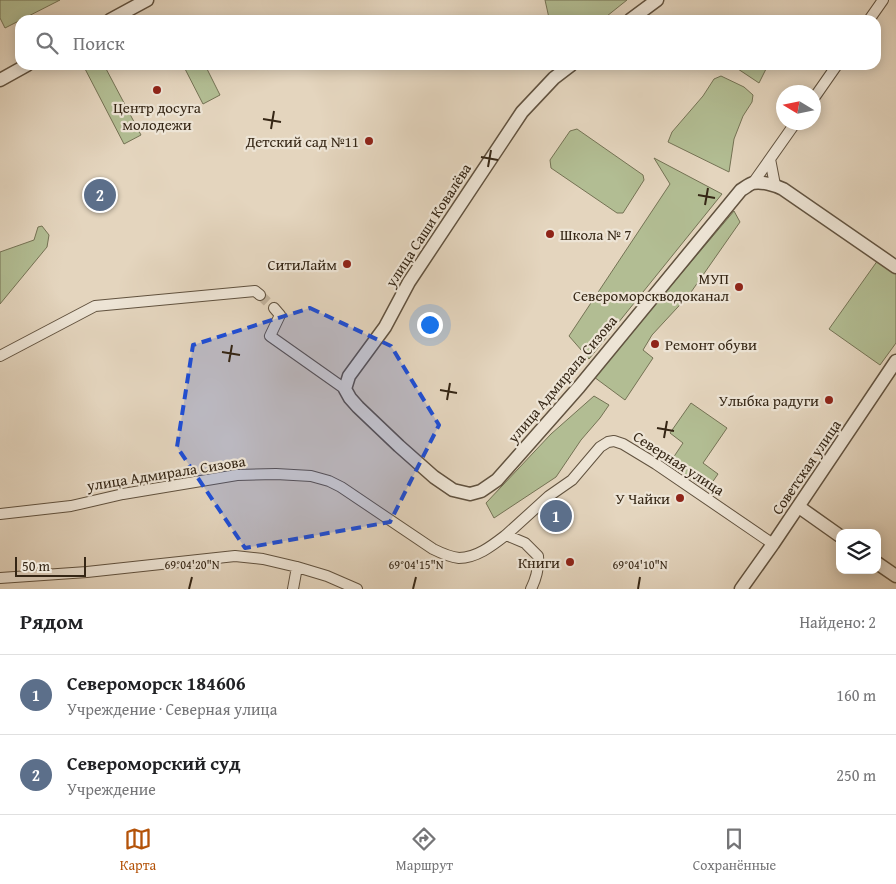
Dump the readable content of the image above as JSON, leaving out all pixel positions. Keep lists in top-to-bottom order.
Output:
{
  "streets": {
    "street": [
      "улица Саши Ковалёва",
      "улица Адмирала Сизова",
      "Северная улица",
      "Советская улица"
    ]
  },
  "crossings": [
    ["улица Саши Ковалёва", "улица Адмирала Сизова"],
    ["улица Адмирала Сизова", "Северная улица"],
    ["Северная улица", "Советская улица"]
  ],
  "places": [
    "Центр досуга молодежи",
    "Детский сад №11",
    "Школа № 7",
    "СитиЛайм",
    "МУП Североморскводоканал",
    "Ремонт обуви",
    "Улыбка радуги",
    "У Чайки",
    "Книги"
  ],
  "scale_bar": "50 m",
  "north": "left",
  "page": {
    "search": "Поиск",
    "pins": ["2", "1"],
    "scale": "50 m",
    "heading": ["Рядом", "Найдено: 2"],
    "list": [
      {
        "mark": "1",
        "name": "Североморск 184606",
        "note": "Учреждение · Северная улица",
        "value": "160 m"
      },
      {
        "mark": "2",
        "name": "Североморский суд",
        "note": "Учреждение",
        "value": "250 m"
      }
    ],
    "nav": ["Карта", "Маршрут", "Сохранённые"]
  },
  "coordinates": ["69°04'20\"N", "69°04'15\"N", "69°04'10\"N"]
}
